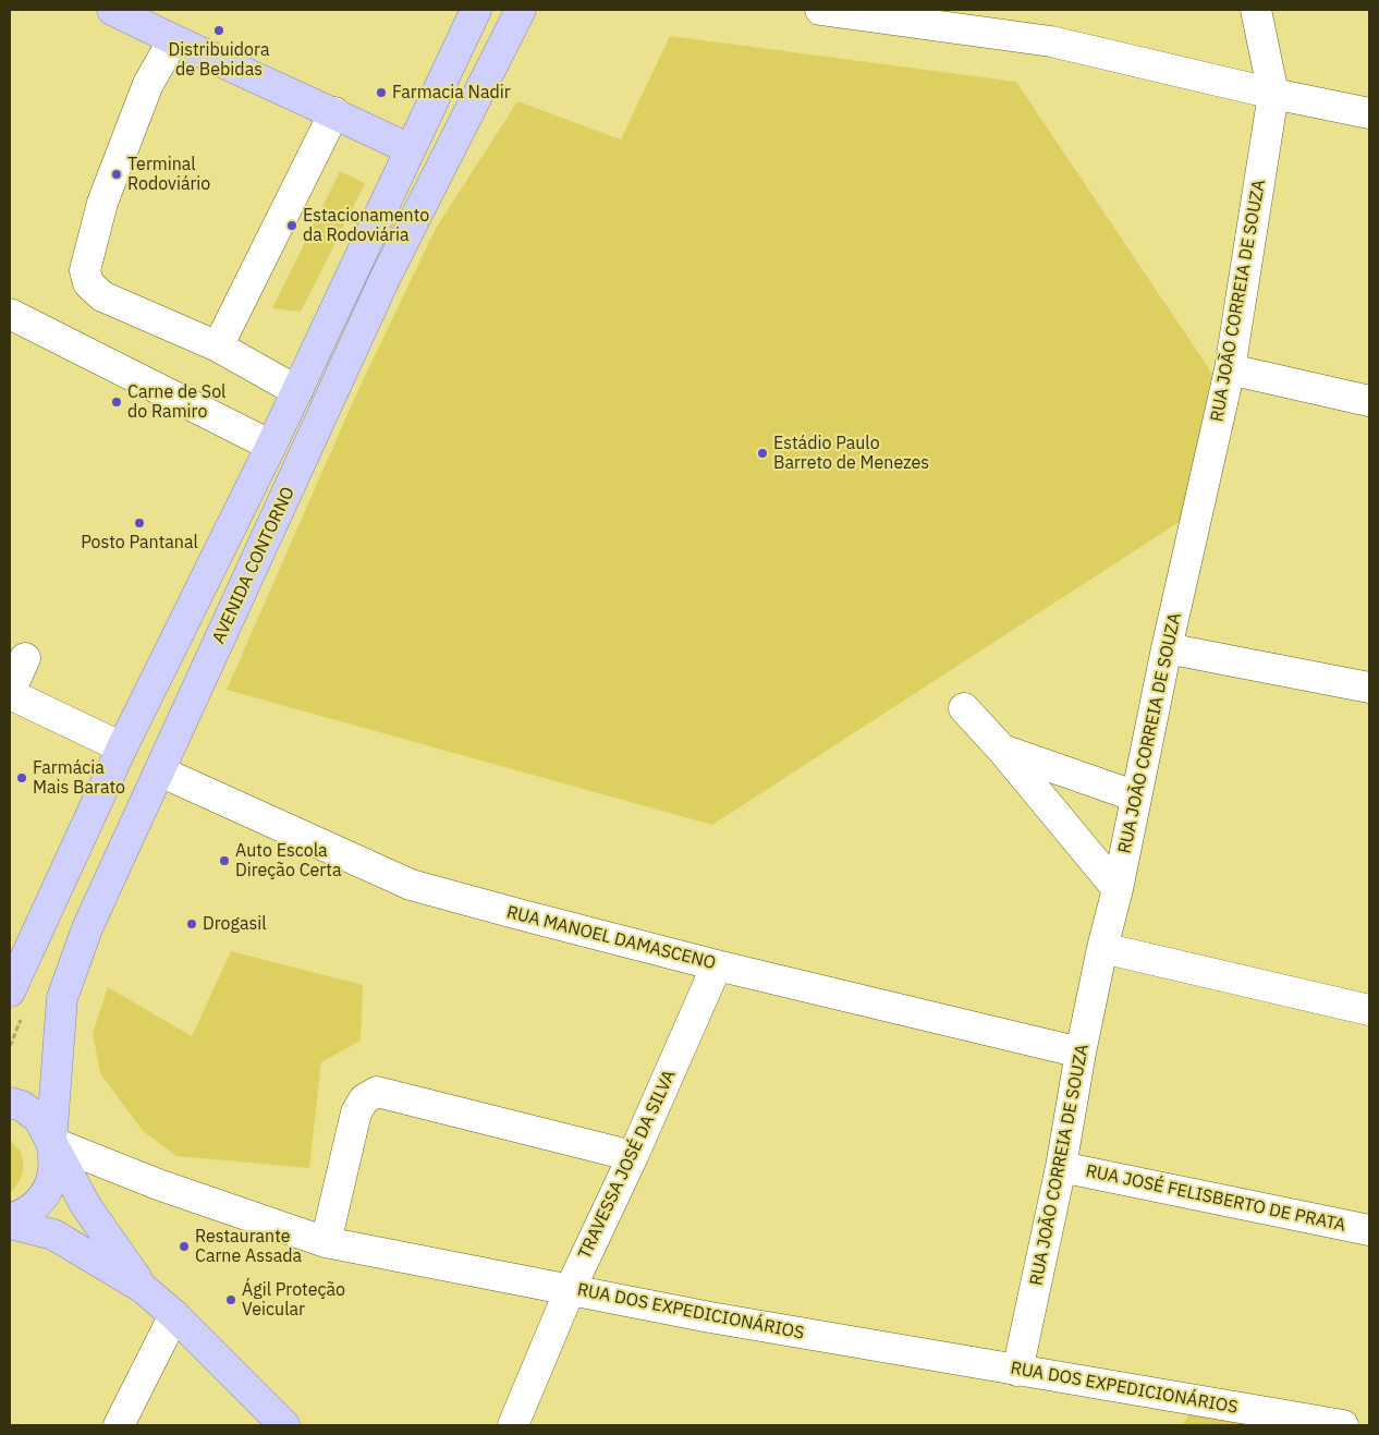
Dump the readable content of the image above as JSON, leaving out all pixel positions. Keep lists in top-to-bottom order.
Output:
{
  "streets": {
    "main road": ["AVENIDA CONTORNO"],
    "street": [
      "RUA JOÃO CORREIA DE SOUZA",
      "RUA MANOEL DAMASCENO",
      "TRAVESSA JOSÉ DA SILVA",
      "RUA JOSÉ FELISBERTO DE PRATA",
      "RUA DOS EXPEDICIONÁRIOS"
    ]
  },
  "crossings": [
    ["RUA JOÃO CORREIA DE SOUZA", "RUA MANOEL DAMASCENO"],
    ["RUA JOÃO CORREIA DE SOUZA", "RUA JOSÉ FELISBERTO DE PRATA"],
    ["RUA JOÃO CORREIA DE SOUZA", "RUA DOS EXPEDICIONÁRIOS"],
    ["AVENIDA CONTORNO", "RUA MANOEL DAMASCENO"],
    ["AVENIDA CONTORNO", "RUA DOS EXPEDICIONÁRIOS"],
    ["RUA MANOEL DAMASCENO", "TRAVESSA JOSÉ DA SILVA"],
    ["TRAVESSA JOSÉ DA SILVA", "RUA DOS EXPEDICIONÁRIOS"]
  ],
  "places": [
    "Distribuidora de Bebidas",
    "Farmacia Nadir",
    "Terminal Rodoviário",
    "Estacionamento da Rodoviária",
    "Carne de Sol do Ramiro",
    "Estádio Paulo Barreto de Menezes",
    "Posto Pantanal",
    "Farmácia Mais Barato",
    "Auto Escola Direção Certa",
    "Drogasil",
    "Restaurante Carne Assada",
    "Ágil Proteção Veicular"
  ]
}
